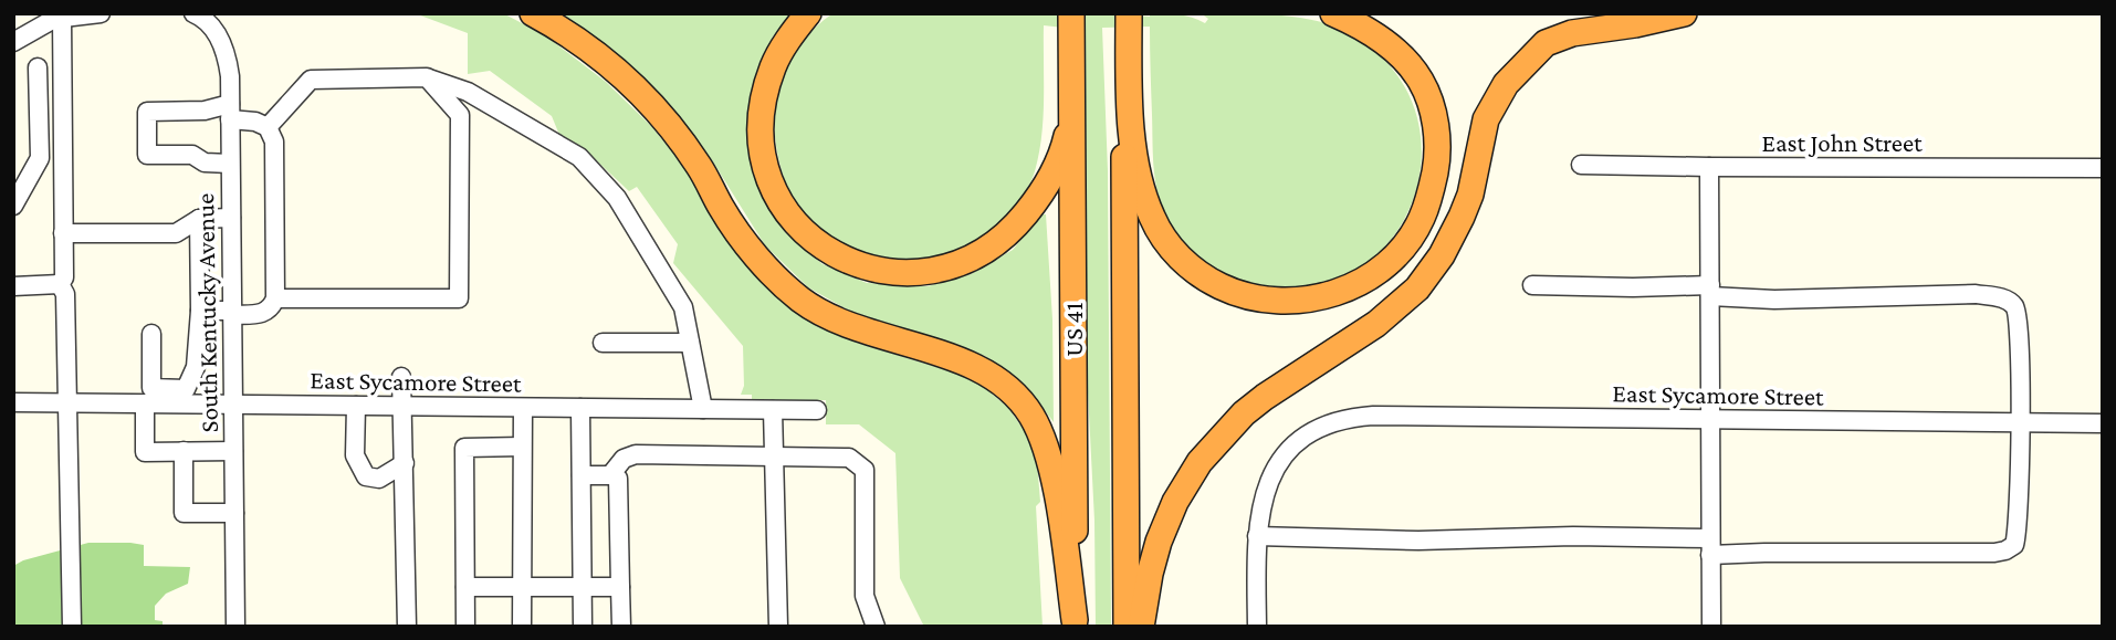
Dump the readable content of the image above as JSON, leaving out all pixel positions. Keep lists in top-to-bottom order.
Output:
{
  "streets": {
    "highway": ["US 41"],
    "street": ["East John Street", "South Kentucky Avenue", "East Sycamore Street"]
  },
  "crossings": [
    ["South Kentucky Avenue", "East Sycamore Street"]
  ]
}
